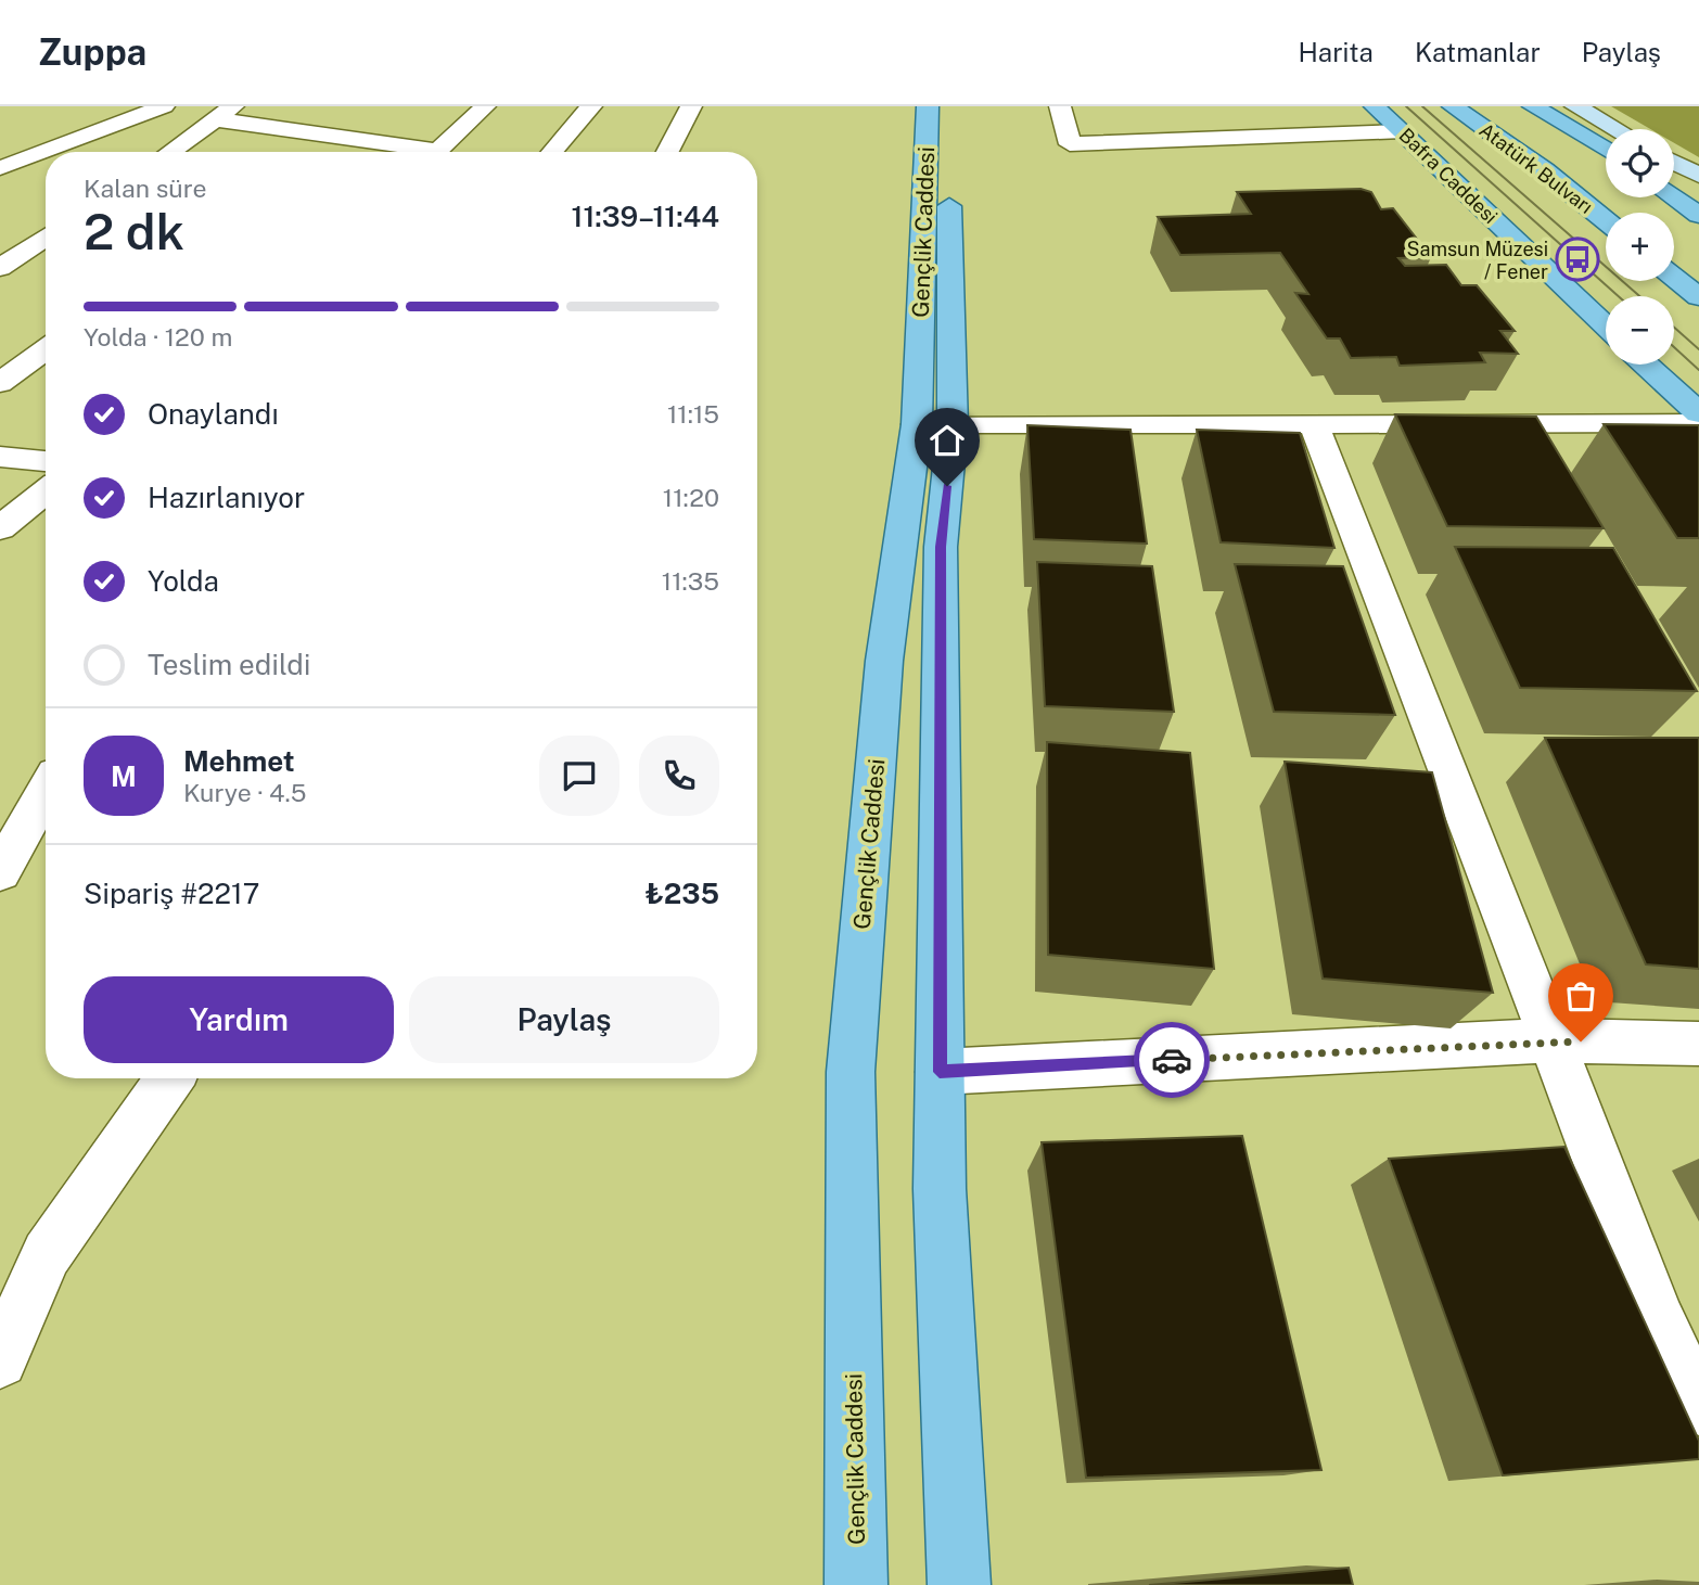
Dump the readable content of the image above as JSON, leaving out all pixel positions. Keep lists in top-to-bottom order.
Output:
{
  "streets": {
    "main road": ["Atatürk Bulvarı", "Bafra Caddesi", "Gençlik Caddesi"]
  },
  "places": {
    "bus stop": ["Samsun Müzesi / Fener"]
  },
  "page": {
    "header": "Zuppa",
    "nav": ["Harita", "Katmanlar", "Paylaş"],
    "map_buttons": ["+", "−"],
    "heading": ["2 dk", "Kalan süre", "11:39–11:44"],
    "panel": [
      "Mehmet",
      "Kurye · 4.5",
      "Sipariş #2217",
      "₺235"
    ],
    "bar": "Yolda · 120 m",
    "list": [
      ["Onaylandı", "11:15"],
      ["Hazırlanıyor", "11:20"],
      ["Yolda", "11:35"],
      "Teslim edildi"
    ],
    "round": "M",
    "buttons": ["Yardım", "Paylaş"]
  }
}
